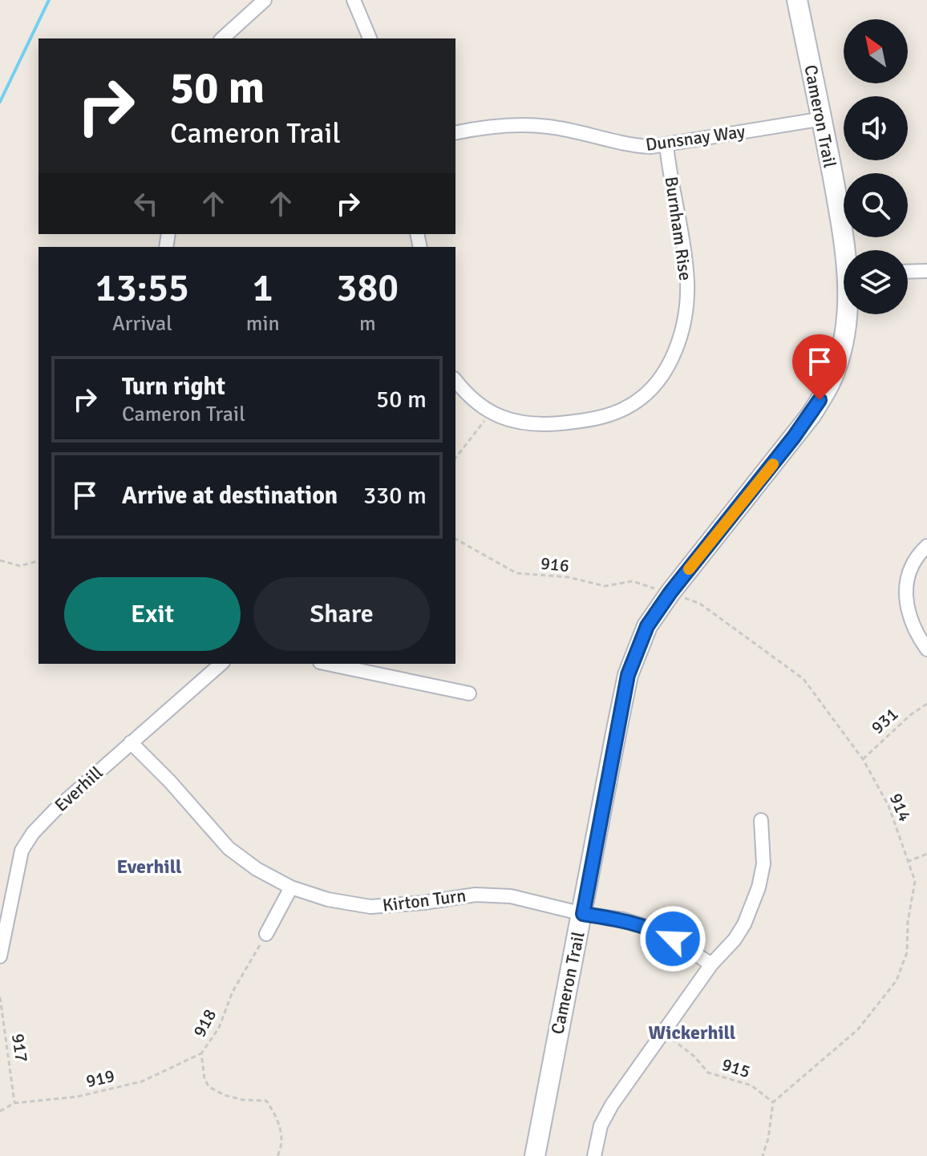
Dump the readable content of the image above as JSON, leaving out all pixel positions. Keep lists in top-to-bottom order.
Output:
{
  "streets": {
    "street": [
      "Cameron Trail",
      "Dunsnay Way",
      "Burnham Rise",
      "Everhill",
      "Kirton Turn"
    ],
    "path": [
      "916",
      "931",
      "914",
      "918",
      "917",
      "915",
      "919"
    ]
  },
  "crossings": [
    ["Cameron Trail", "Dunsnay Way"],
    ["Cameron Trail", "916"],
    ["Cameron Trail", "914"],
    ["Cameron Trail", "Kirton Turn"],
    ["Dunsnay Way", "Burnham Rise"],
    ["916", "914"],
    ["931", "914"],
    ["Everhill", "Kirton Turn"],
    ["914", "915"],
    ["918", "919"],
    ["917", "919"]
  ],
  "districts": ["Everhill", "Wickerhill"],
  "north": "top left",
  "page": {
    "turn": ["50 m", "Cameron Trail"],
    "eta": [
      "13:55",
      "Arrival",
      "1",
      "min",
      "380",
      "m"
    ],
    "list": [
      {
        "name": "Turn right",
        "note": "Cameron Trail",
        "value": "50 m"
      },
      {
        "name": "Arrive at destination",
        "value": "330 m"
      }
    ],
    "buttons": ["Exit", "Share"]
  }
}
